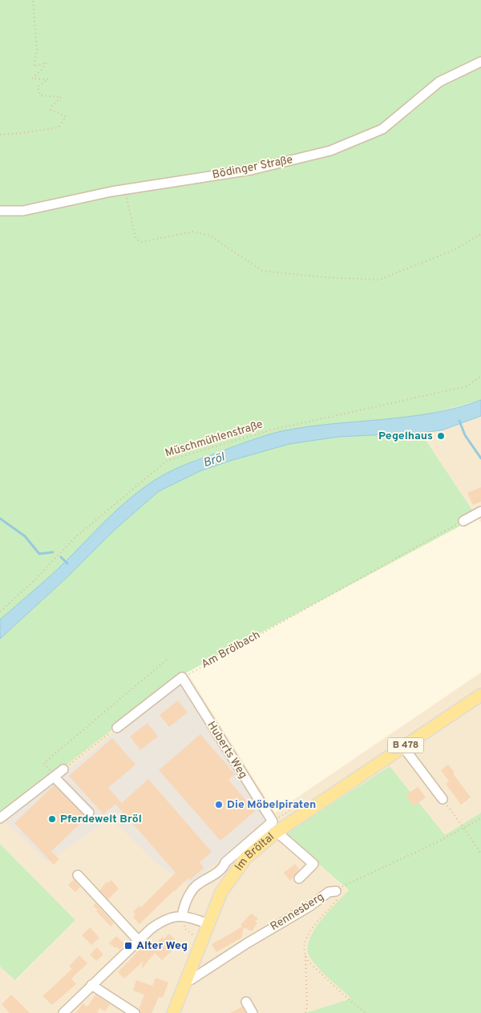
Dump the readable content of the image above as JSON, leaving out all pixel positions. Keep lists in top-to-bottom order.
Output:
{
  "streets": {
    "main road": ["B 478", "Im Bröltal"],
    "street": ["Bödinger Straße", "Huberts Weg", "Rennesberg"],
    "path": ["Müschmühlenstraße", "Am Brölbach"]
  },
  "crossings": [
    ["Am Brölbach", "Huberts Weg"],
    ["Huberts Weg", "Im Bröltal"],
    ["Im Bröltal", "Rennesberg"]
  ],
  "water": ["Bröl"],
  "places": {
    "other": ["Pegelhaus", "Die Möbelpiraten", "Pferdewelt Bröl"],
    "transit": ["Alter Weg"]
  }
}
